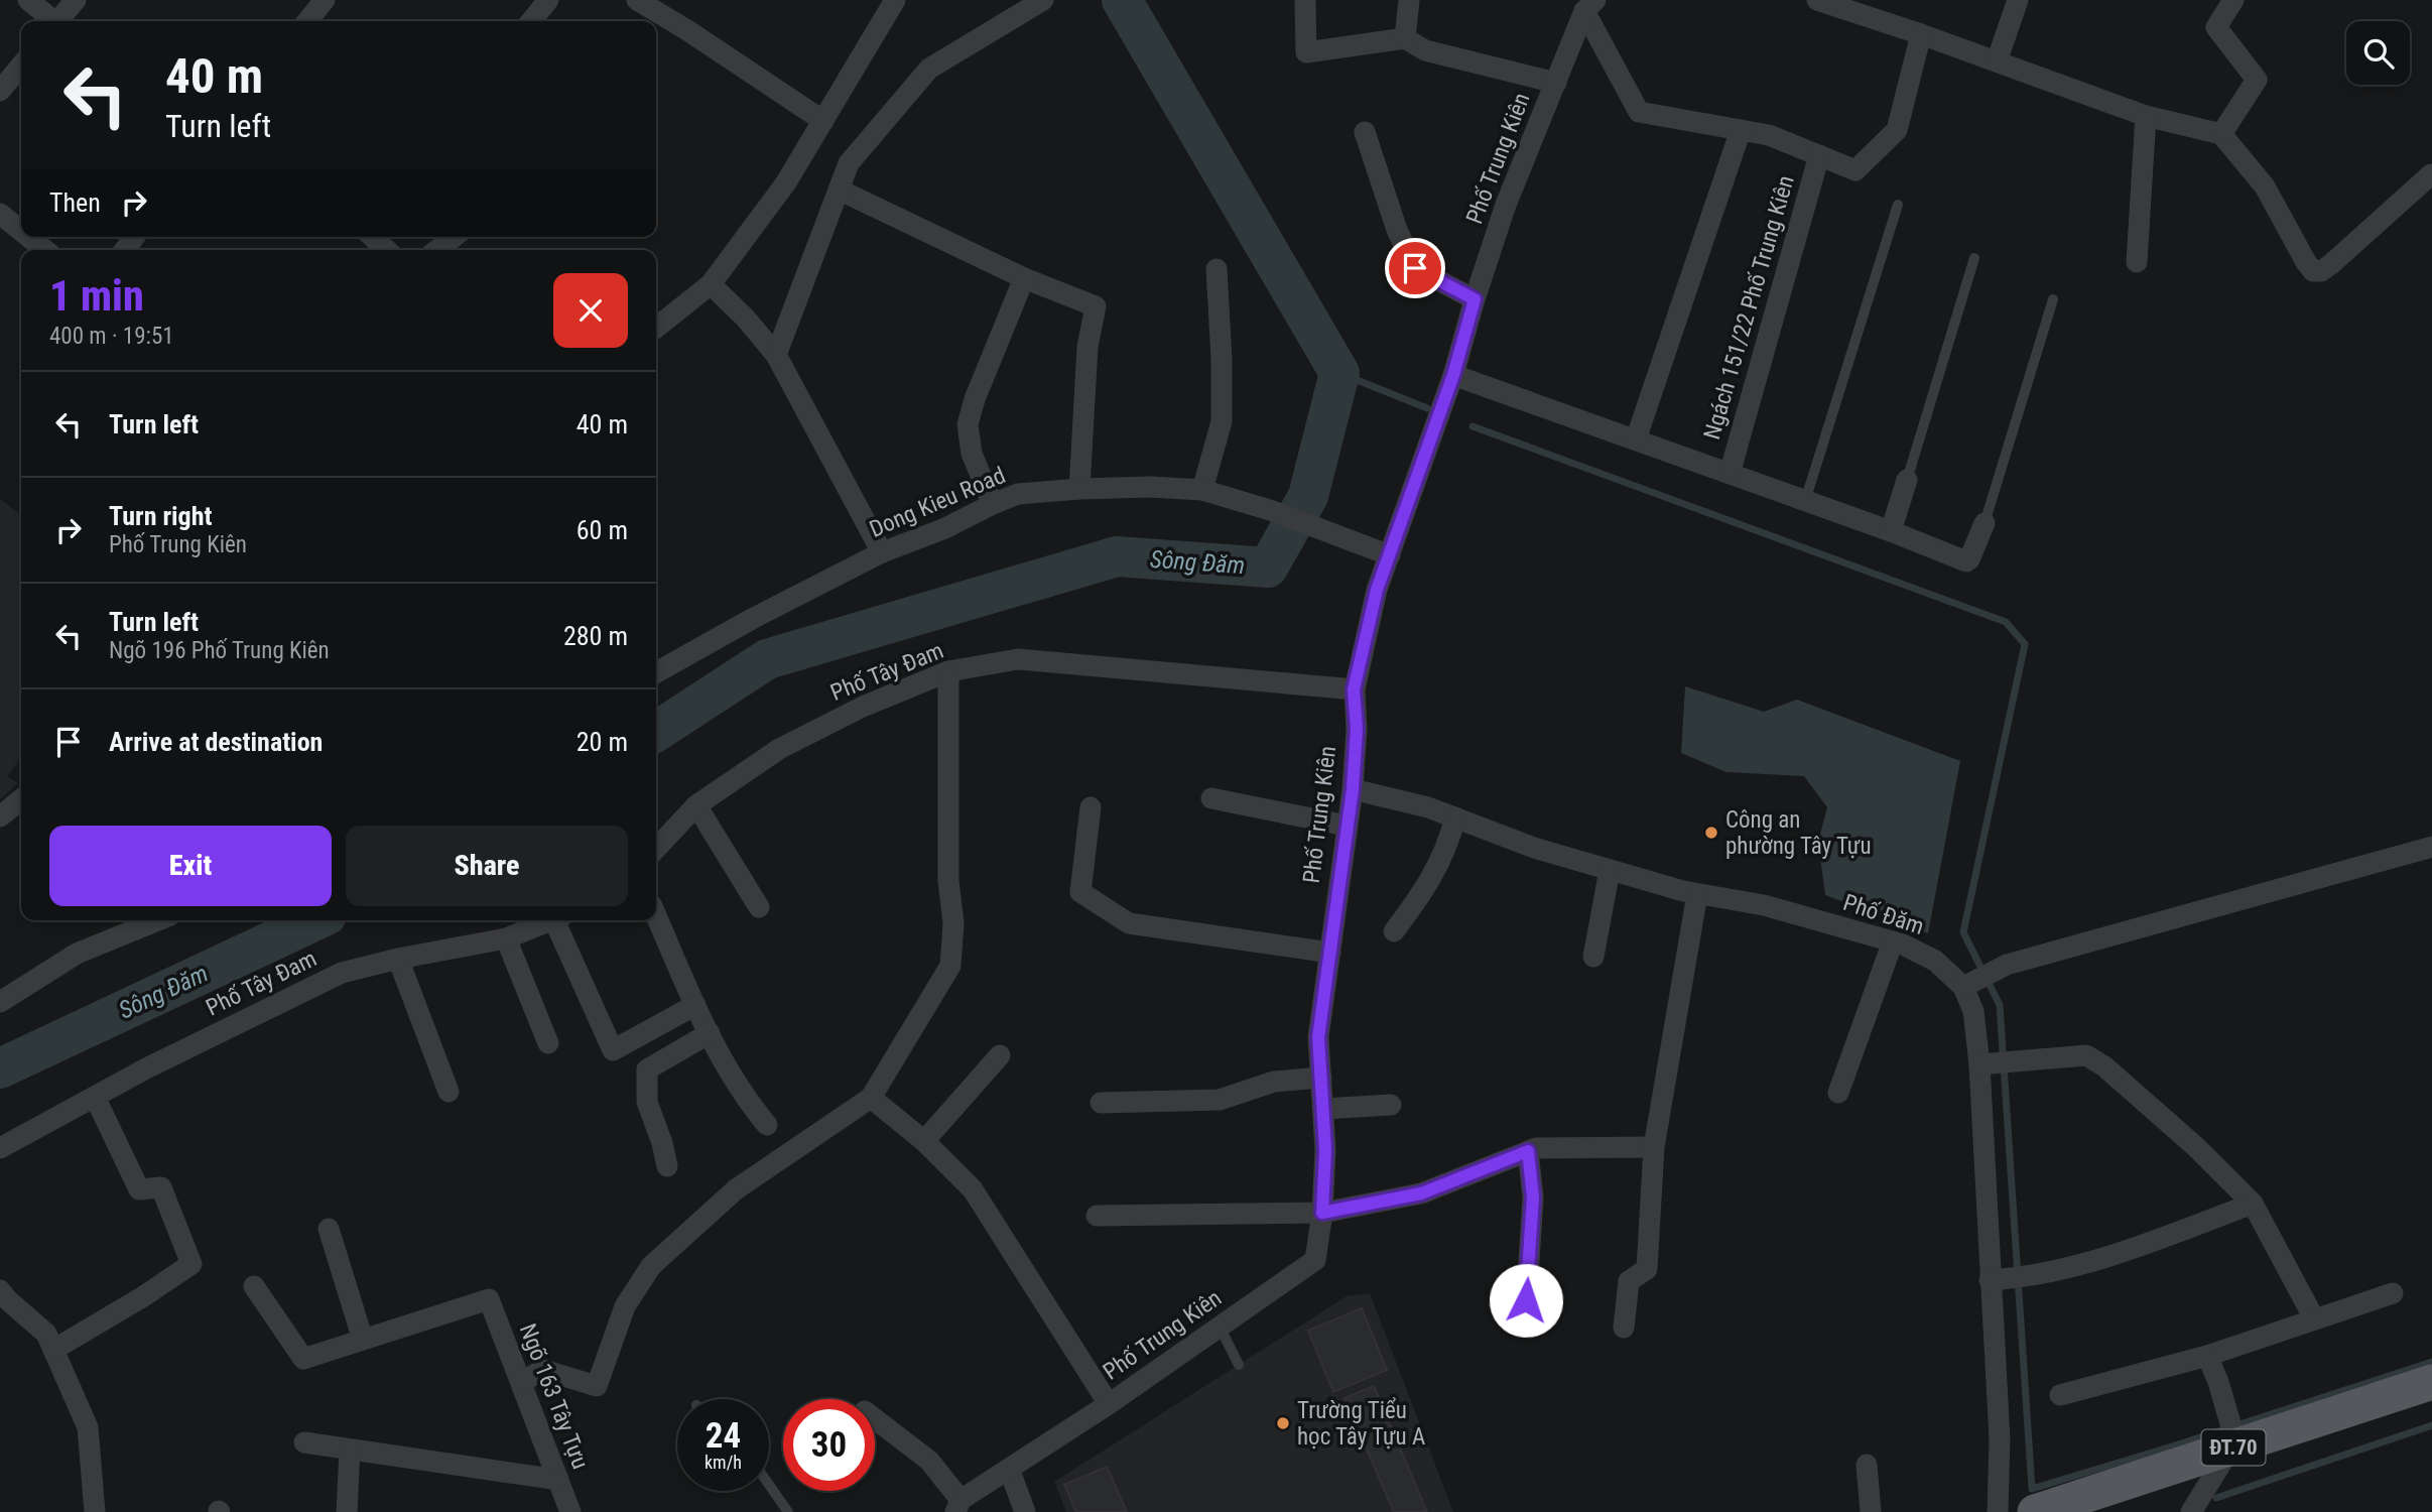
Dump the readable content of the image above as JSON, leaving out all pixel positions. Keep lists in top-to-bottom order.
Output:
{
  "streets": {
    "main road": ["ĐT.70"],
    "street": [
      "Phố Trung Kiên",
      "Ngách 151/22 Phố Trung Kiên",
      "Dong Kieu Road",
      "Phố Tây Đam",
      "Phố Đăm",
      "Ngõ 163 Tây Tựu"
    ]
  },
  "crossings": [
    ["Phố Trung Kiên", "Dong Kieu Road"],
    ["Phố Trung Kiên", "Phố Tây Đam"],
    ["Phố Trung Kiên", "Phố Đăm"]
  ],
  "water": ["Sông Đăm"],
  "places": ["Công an phường Tây Tựu", "Trường Tiểu học Tây Tựu A"],
  "page": {
    "turn": ["40 m", "Turn left"],
    "then": "Then",
    "heading": ["1 min", "400 m · 19:51"],
    "list": [
      {
        "name": "Turn left",
        "value": "40 m"
      },
      {
        "name": "Turn right",
        "note": "Phố Trung Kiên",
        "value": "60 m"
      },
      {
        "name": "Turn left",
        "note": "Ngõ 196 Phố Trung Kiên",
        "value": "280 m"
      },
      {
        "name": "Arrive at destination",
        "value": "20 m"
      }
    ],
    "buttons": ["Exit", "Share"],
    "speed": "24 km/h",
    "limit": "30"
  }
}
